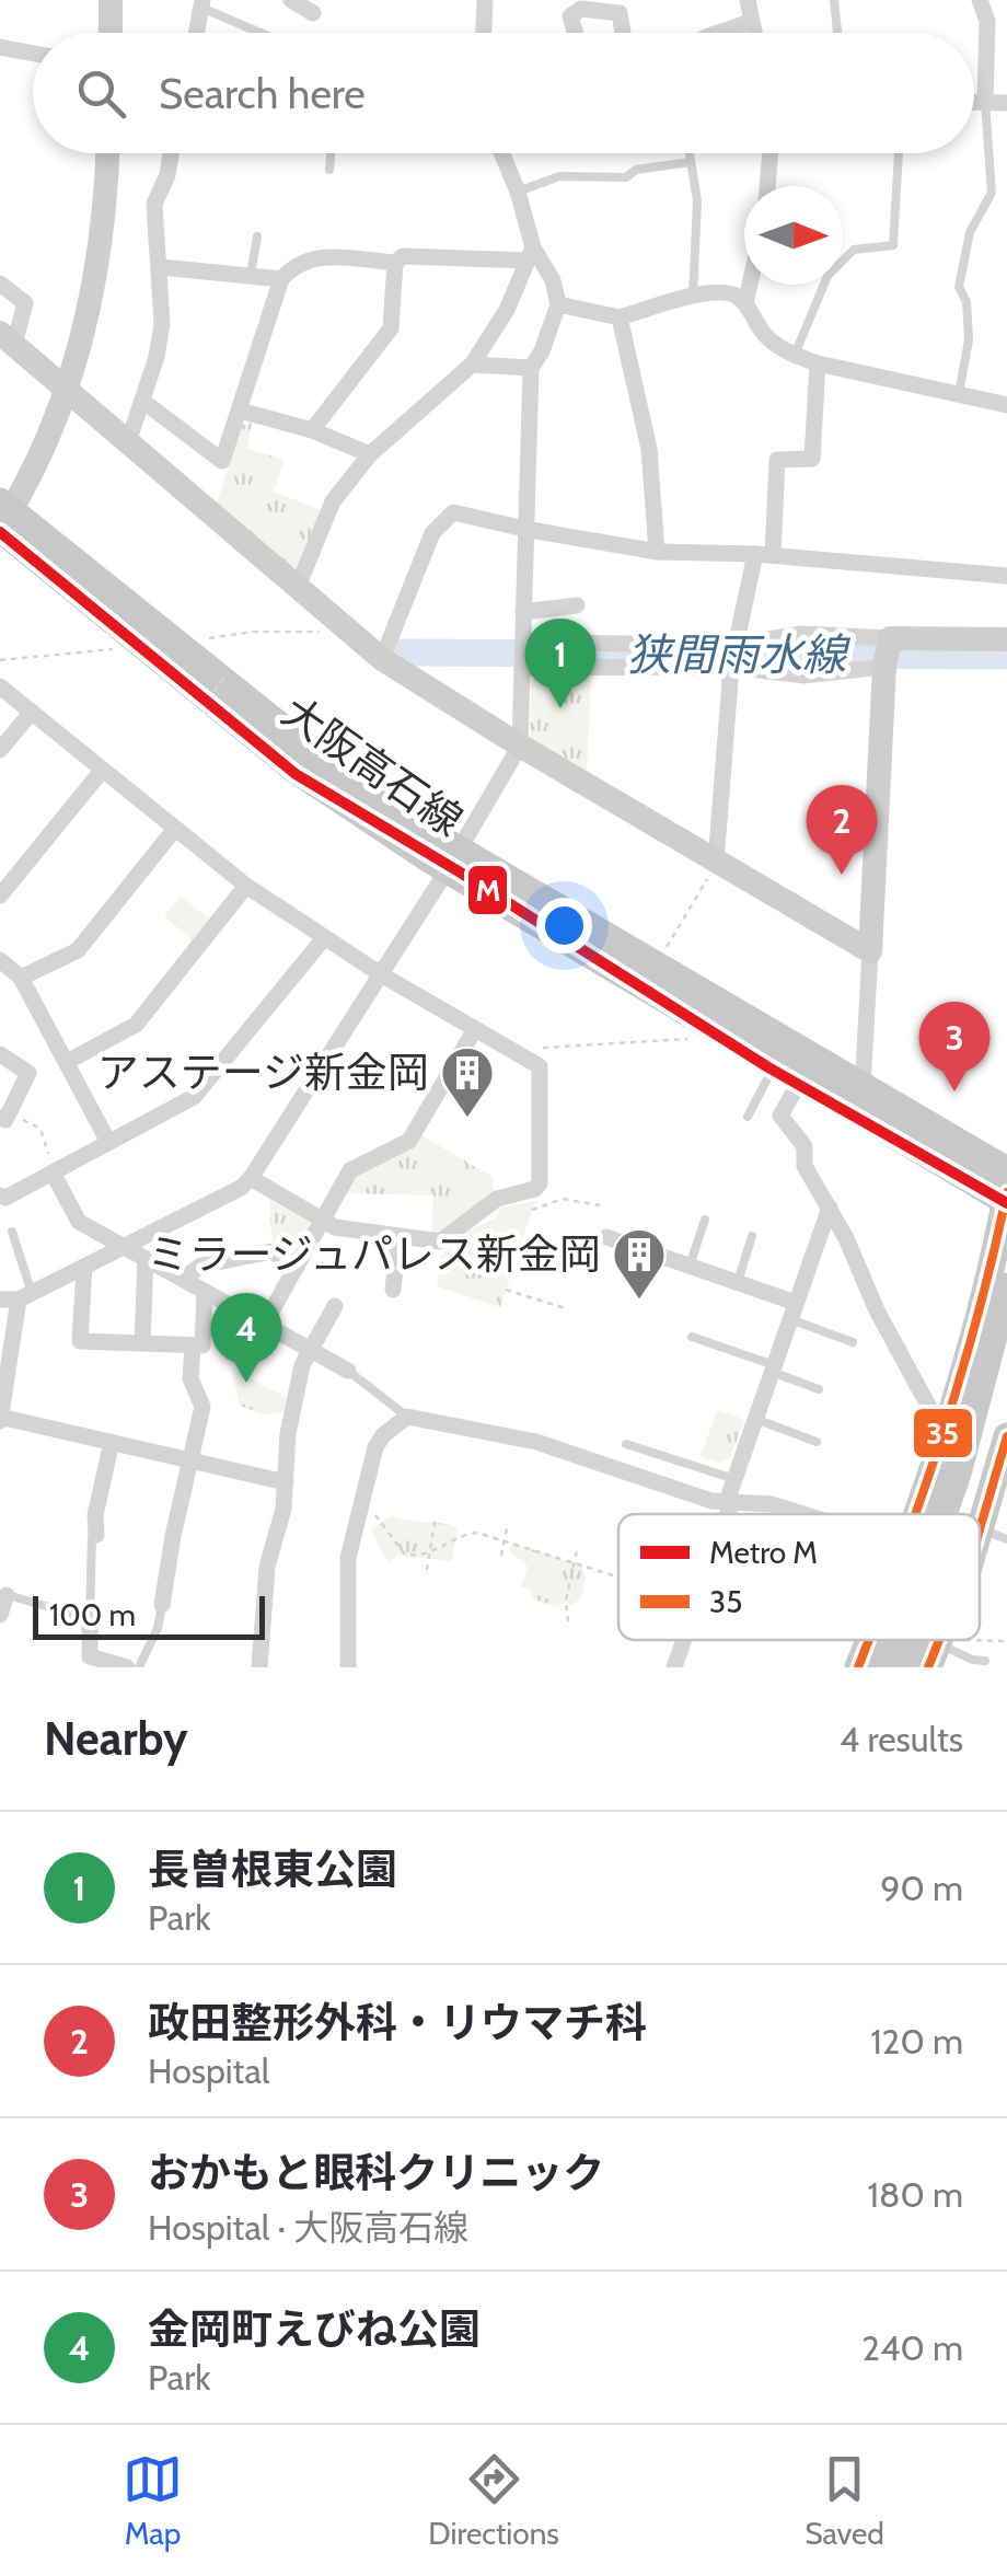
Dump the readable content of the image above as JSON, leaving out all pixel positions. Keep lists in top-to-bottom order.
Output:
{
  "streets": {
    "main road": ["大阪高石線"]
  },
  "water": ["狭間雨水線"],
  "places": {
    "building": ["アステージ新金岡", "ミラージュパレス新金岡"]
  },
  "lines": ["metro line M", "transit line 35"],
  "legend": ["Metro M", "35"],
  "scale_bar": "100 m",
  "north": "right",
  "page": {
    "search": "Search here",
    "pins": [
      "1",
      "2",
      "3",
      "4"
    ],
    "scale": "100 m",
    "heading": ["Nearby", "4 results"],
    "list": [
      {
        "mark": "1",
        "name": "長曽根東公園",
        "note": "Park",
        "value": "90 m"
      },
      {
        "mark": "2",
        "name": "政田整形外科・リウマチ科",
        "note": "Hospital",
        "value": "120 m"
      },
      {
        "mark": "3",
        "name": "おかもと眼科クリニック",
        "note": "Hospital · 大阪高石線",
        "value": "180 m"
      },
      {
        "mark": "4",
        "name": "金岡町えびね公園",
        "note": "Park",
        "value": "240 m"
      }
    ],
    "nav": ["Map", "Directions", "Saved"]
  }
}
